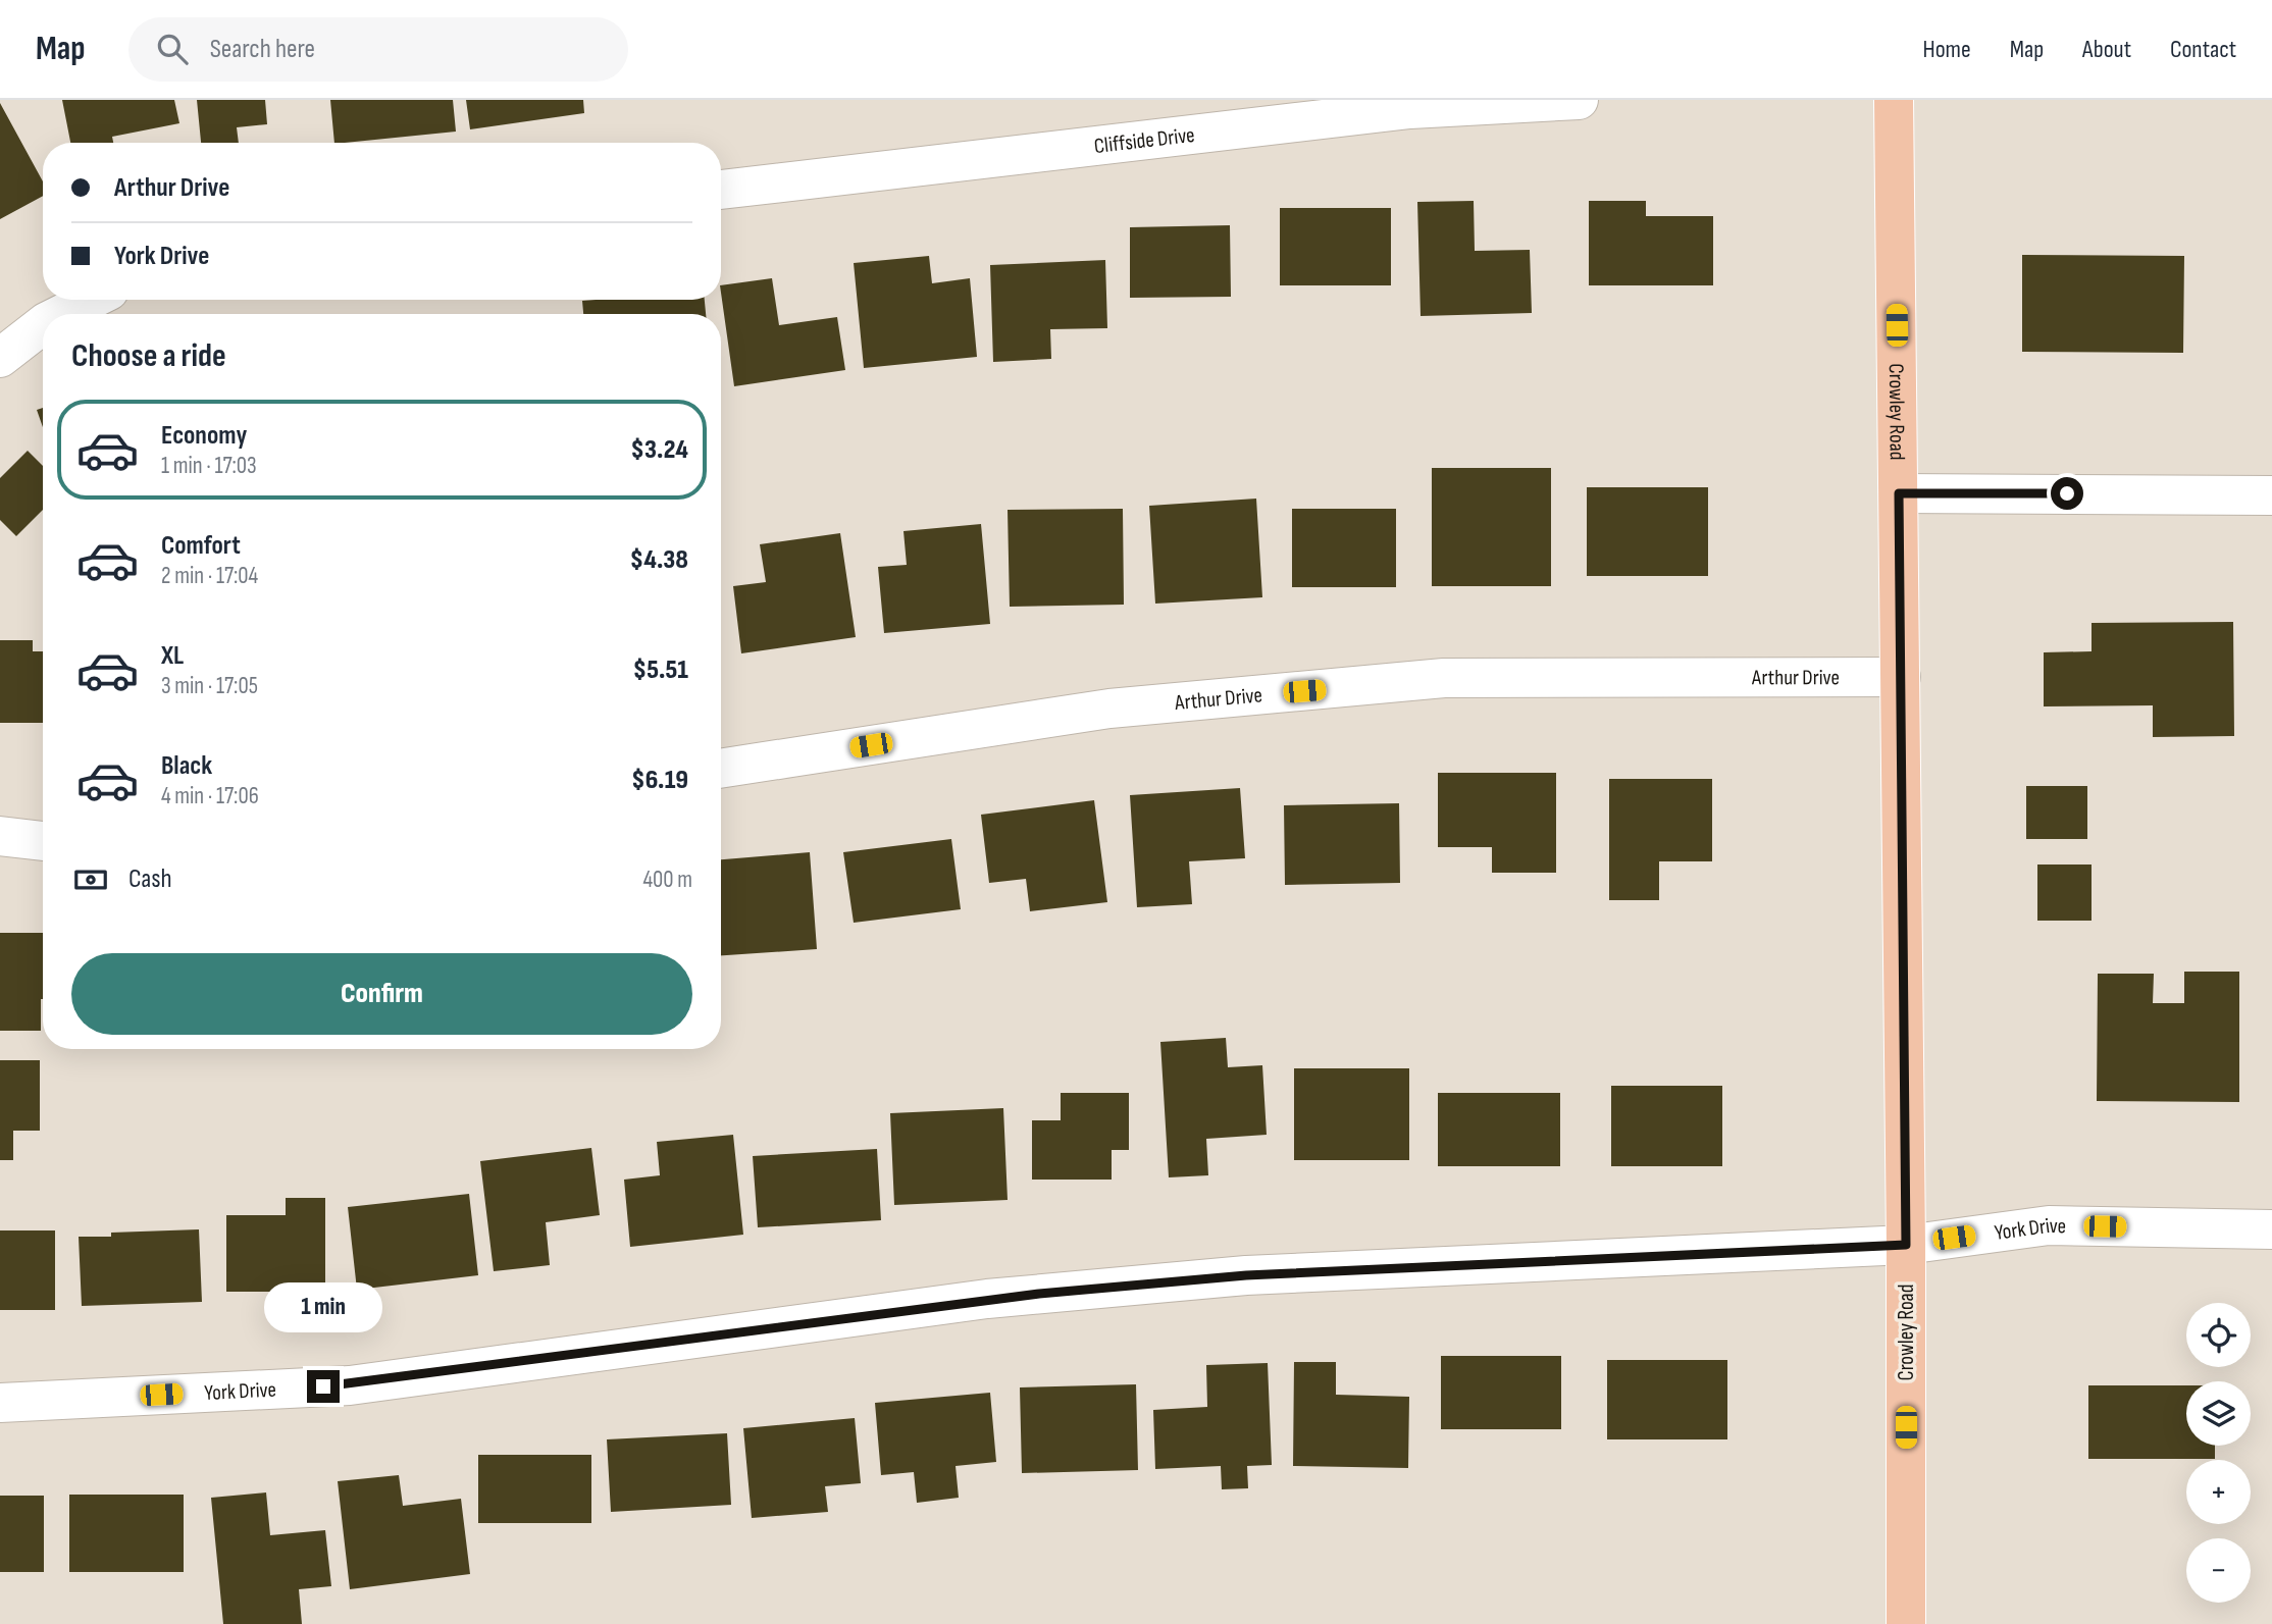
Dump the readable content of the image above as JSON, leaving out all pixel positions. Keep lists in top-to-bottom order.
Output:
{
  "streets": {
    "main road": ["Crowley Road"],
    "street": ["Cliffside Drive", "Arthur Drive", "York Drive"]
  },
  "crossings": [
    ["Crowley Road", "Arthur Drive"],
    ["Crowley Road", "York Drive"]
  ],
  "page": {
    "header": "Map",
    "search": "Search here",
    "nav": [
      "Home",
      "Map",
      "About",
      "Contact"
    ],
    "banner": ["Arthur Drive", "York Drive"],
    "heading": "Choose a ride",
    "list": [
      {
        "name": "Economy",
        "note": "1 min · 17:03",
        "value": "$3.24"
      },
      {
        "name": "Comfort",
        "note": "2 min · 17:04",
        "value": "$4.38"
      },
      {
        "name": "XL",
        "note": "3 min · 17:05",
        "value": "$5.51"
      },
      {
        "name": "Black",
        "note": "4 min · 17:06",
        "value": "$6.19"
      }
    ],
    "pay": ["Cash", "400 m"],
    "buttons": "Confirm",
    "bubble": "1 min",
    "map_buttons": ["+", "−"]
  }
}
